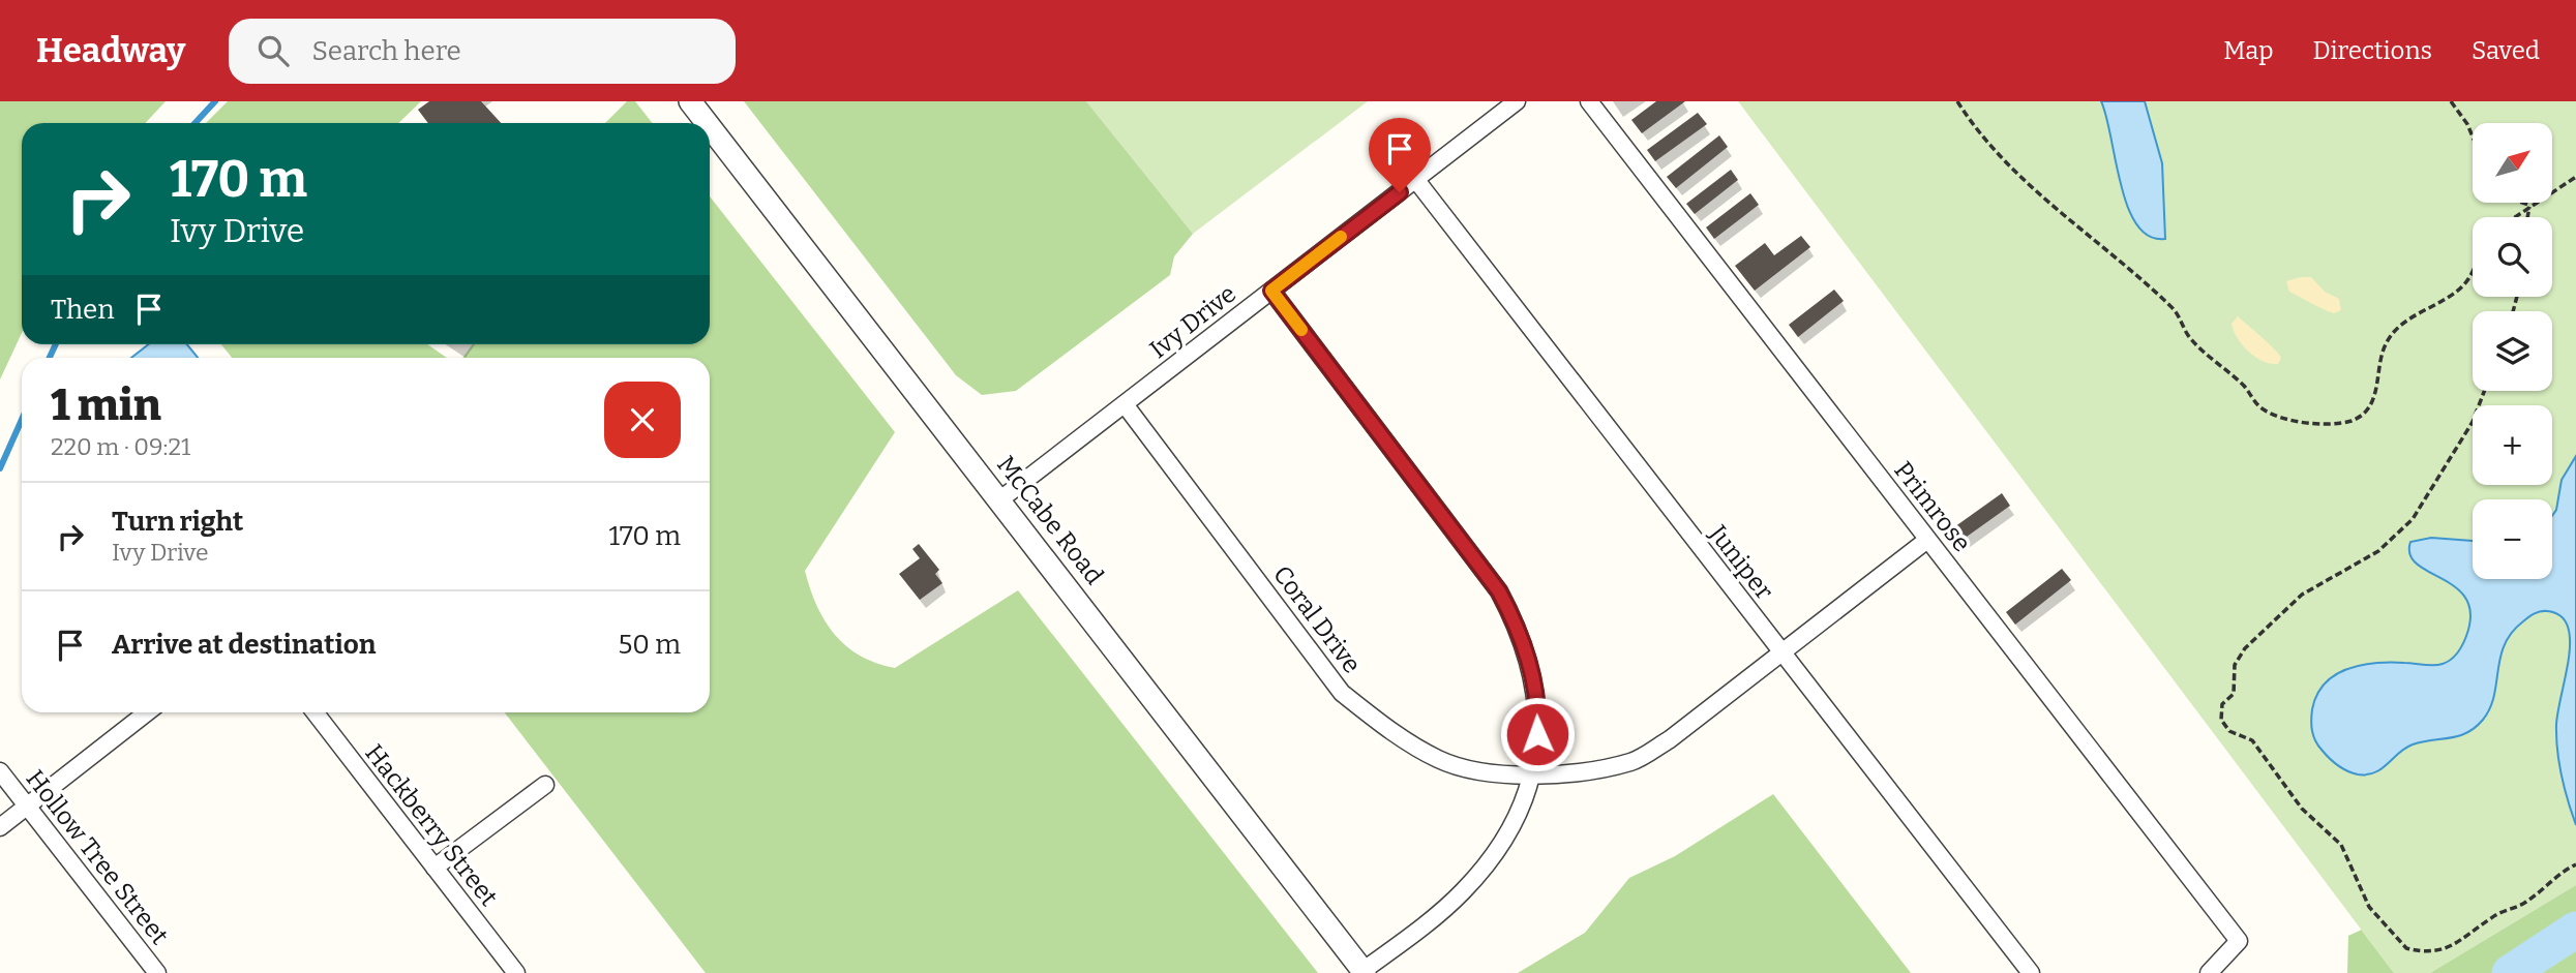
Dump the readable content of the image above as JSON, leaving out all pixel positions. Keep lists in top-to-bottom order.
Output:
{
  "streets": {
    "street": [
      "Ivy Drive",
      "Primrose",
      "McCabe Road",
      "Juniper",
      "Coral Drive",
      "Hackberry Street",
      "Hollow Tree Street"
    ]
  },
  "crossings": [
    ["Ivy Drive", "McCabe Road"],
    ["Ivy Drive", "Juniper"],
    ["Ivy Drive", "Coral Drive"],
    ["Primrose", "Coral Drive"],
    ["Juniper", "Coral Drive"]
  ],
  "north": "top right",
  "page": {
    "header": "Headway",
    "search": "Search here",
    "nav": ["Map", "Directions", "Saved"],
    "map_buttons": ["+", "−"],
    "turn": ["170 m", "Ivy Drive"],
    "then": "Then",
    "heading": ["1 min", "220 m · 09:21"],
    "list": [
      {
        "name": "Turn right",
        "note": "Ivy Drive",
        "value": "170 m"
      },
      {
        "name": "Arrive at destination",
        "value": "50 m"
      }
    ]
  }
}
